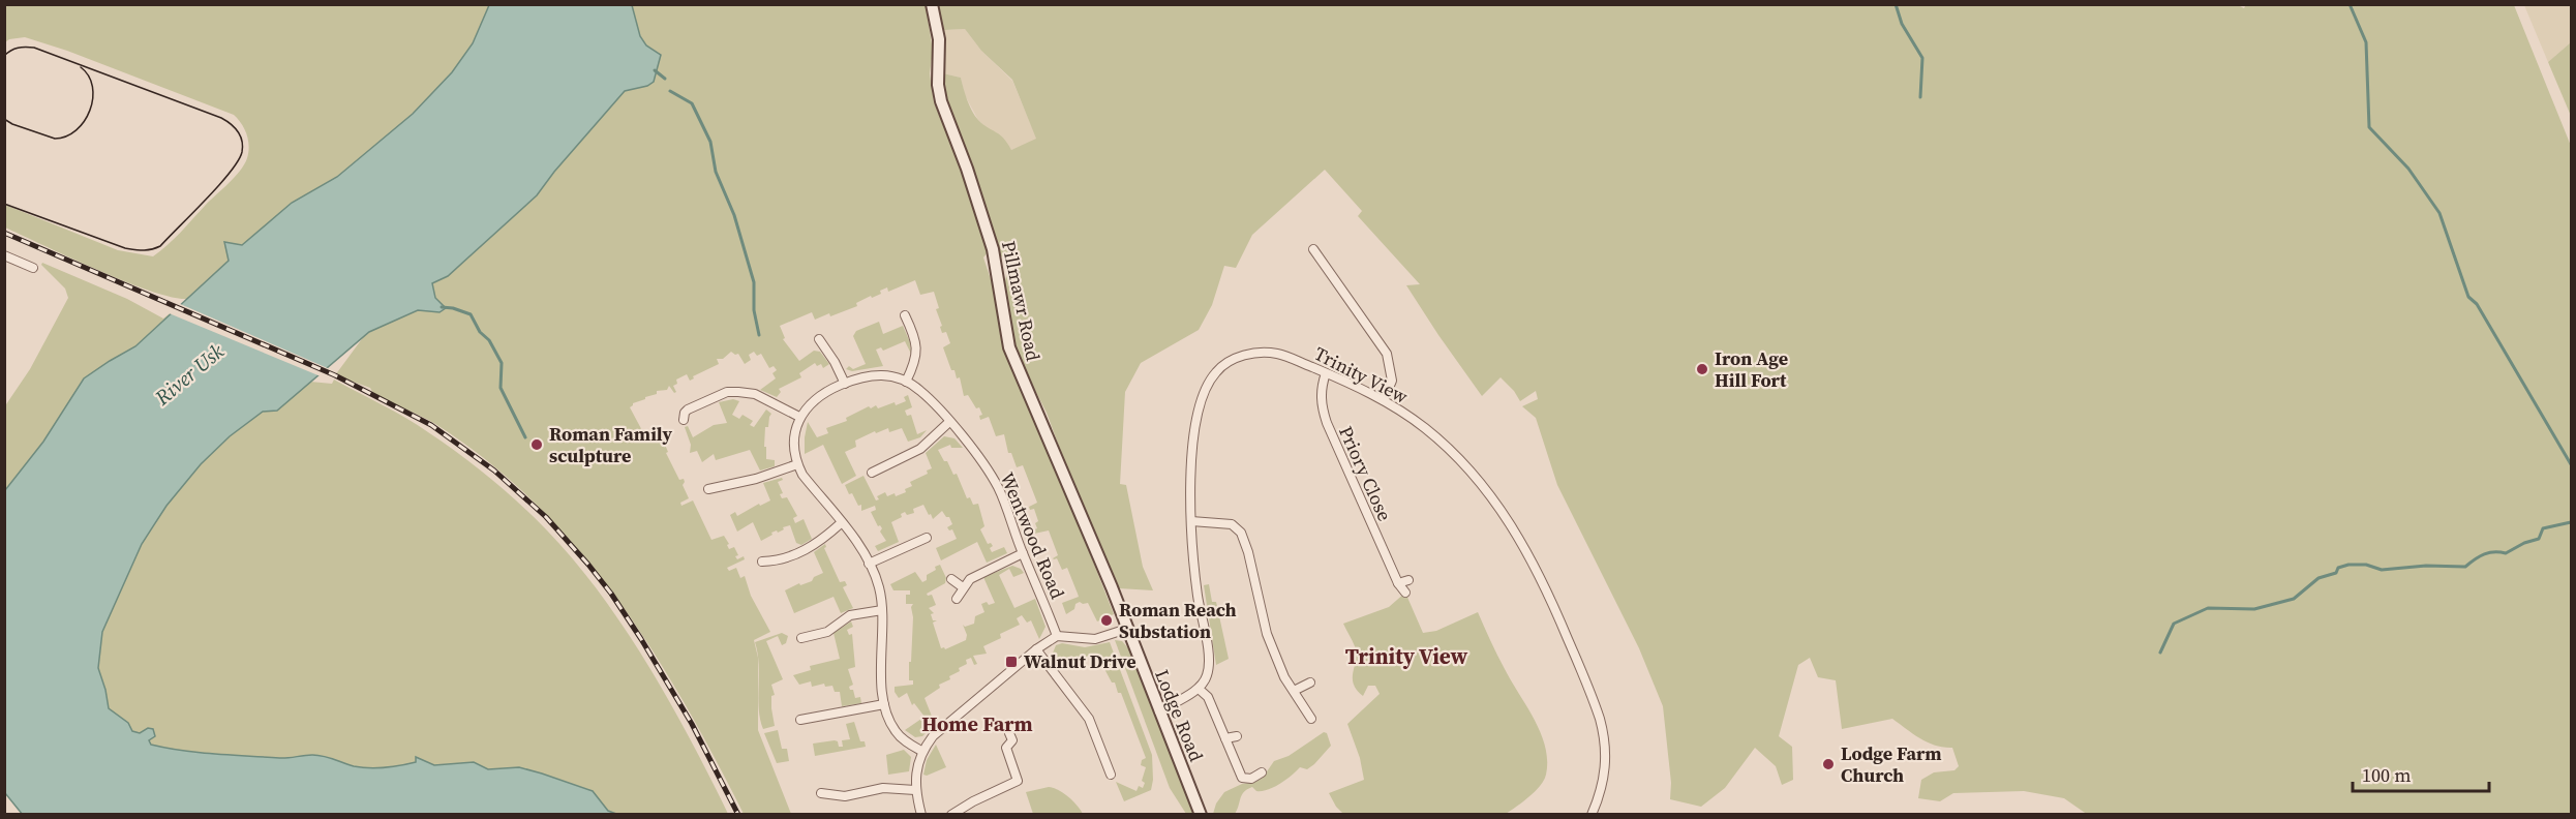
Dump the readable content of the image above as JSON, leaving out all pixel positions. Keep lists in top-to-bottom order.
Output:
{
  "streets": {
    "street": [
      "Pillmawr Road",
      "Trinity View",
      "Priory Close",
      "Wentwood Road",
      "Lodge Road"
    ]
  },
  "crossings": [
    ["Pillmawr Road", "Lodge Road"],
    ["Trinity View", "Priory Close"]
  ],
  "districts": ["Trinity View", "Home Farm"],
  "water": ["River Usk"],
  "places": {
    "other": [
      "Iron Age Hill Fort",
      "Roman Family sculpture",
      "Roman Reach Substation",
      "Lodge Farm Church"
    ],
    "transit": ["Walnut Drive"]
  },
  "scale_bar": "100 m"
}
